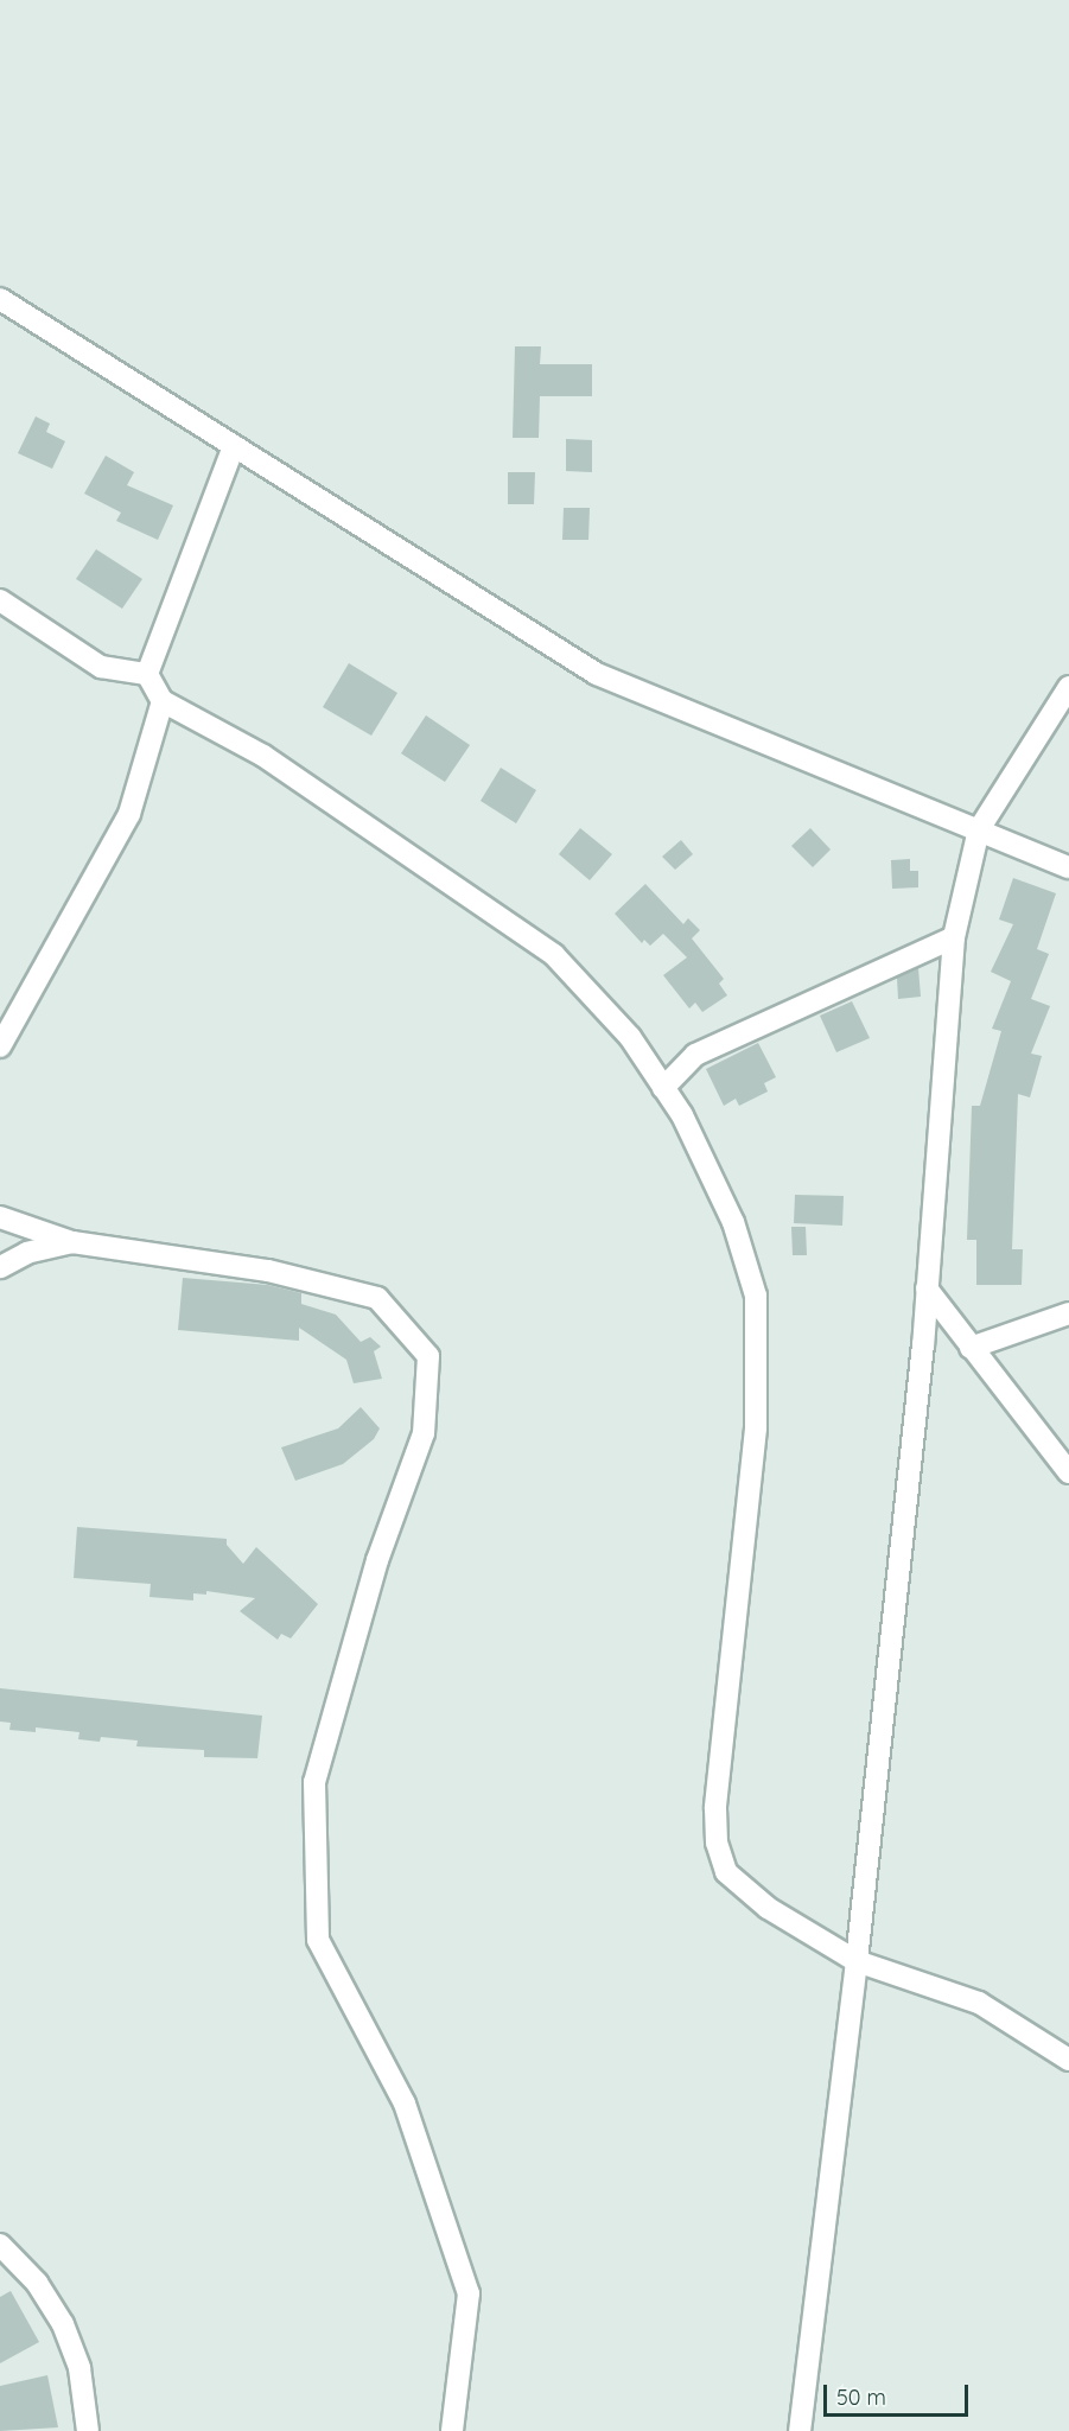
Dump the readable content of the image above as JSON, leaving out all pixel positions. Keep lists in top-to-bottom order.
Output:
{
  "scale_bar": "50 m"
}
